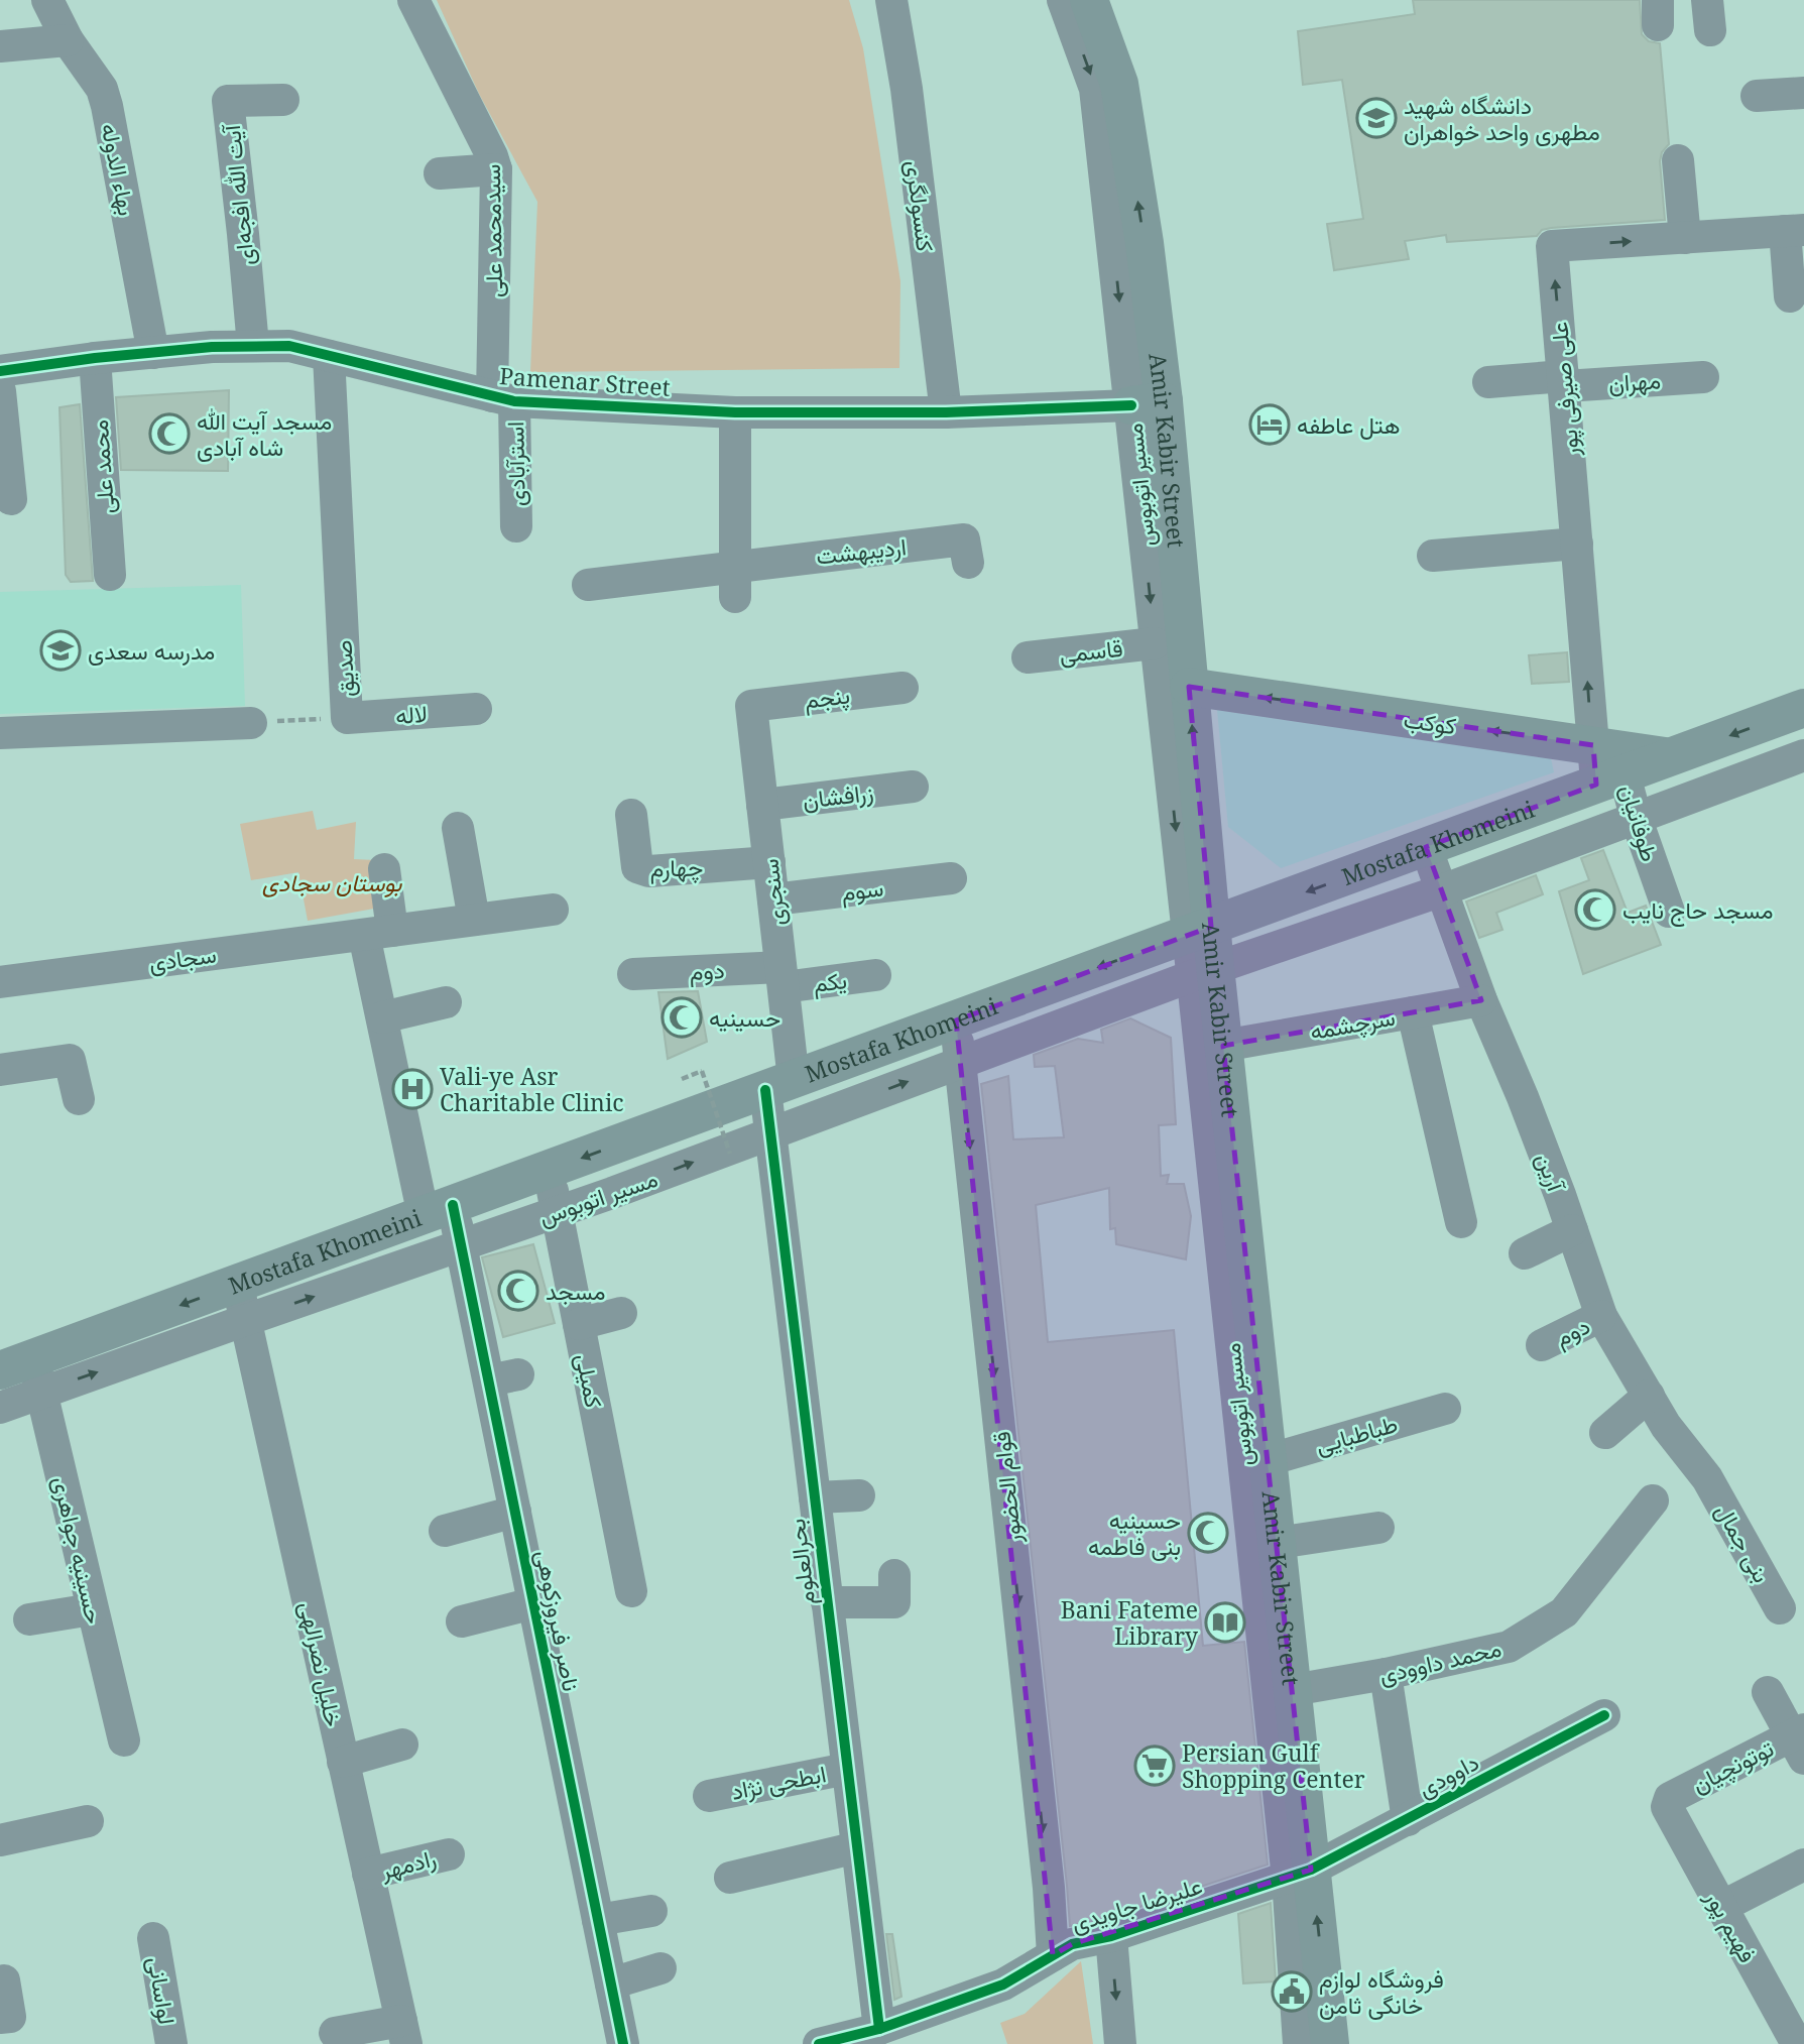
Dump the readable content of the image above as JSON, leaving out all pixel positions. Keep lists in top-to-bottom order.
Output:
{
  "streets": {
    "main road": ["Amir Kabir Street", "کوکب", "Mostafa Khomeini"],
    "street": [
      "بهاء الدوله",
      "آیت الله افجه‌ای",
      "کنسولگری",
      "سیدمحمد علی",
      "Pamenar Street",
      "مهران",
      "علی صیرفی پور",
      "استرآبادی",
      "محمد علی",
      "مسیر اتوبوس",
      "اردیبهشت",
      "قاسمی",
      "صدیق",
      "پنجم",
      "لاله",
      "زرافشان",
      "طوفانیان",
      "چهارم",
      "سوم",
      "سنجری",
      "سجادی",
      "دوم",
      "یکم",
      "سرچشمه",
      "آرین",
      "کمیلی",
      "طباطبایی",
      "قوام الحضور",
      "بنی جمال",
      "حسینیه جواهری",
      "بحرالعلوم",
      "ناصر فیروزکوهی",
      "محمد داوودی",
      "خلیل نصرالهی",
      "توتونچیان",
      "داوودی",
      "ابطحی نژاد",
      "رادمهر",
      "علیرضا جاویدی",
      "فهیم پور",
      "لواسانی"
    ]
  },
  "crossings": [
    ["بهاء الدوله", "Pamenar Street"],
    ["آیت الله افجه‌ای", "Pamenar Street"],
    ["کنسولگری", "Pamenar Street"],
    ["سیدمحمد علی", "Pamenar Street"],
    ["سیدمحمد علی", "استرآبادی"],
    ["Pamenar Street", "Amir Kabir Street"],
    ["Pamenar Street", "استرآبادی"],
    ["Pamenar Street", "محمد علی"],
    ["Pamenar Street", "مسیر اتوبوس"],
    ["Pamenar Street", "صدیق"],
    ["مهران", "علی صیرفی پور"],
    ["علی صیرفی پور", "کوکب"],
    ["علی صیرفی پور", "طوفانیان"],
    ["علی صیرفی پور", "Mostafa Khomeini"],
    ["Amir Kabir Street", "مسیر اتوبوس"],
    ["Amir Kabir Street", "کوکب"],
    ["Amir Kabir Street", "Mostafa Khomeini"],
    ["Amir Kabir Street", "سرچشمه"],
    ["Amir Kabir Street", "طباطبایی"],
    ["Amir Kabir Street", "محمد داوودی"],
    ["Amir Kabir Street", "داوودی"],
    ["Amir Kabir Street", "علیرضا جاویدی"],
    ["مسیر اتوبوس", "قاسمی"],
    ["مسیر اتوبوس", "طوفانیان"],
    ["مسیر اتوبوس", "Mostafa Khomeini"],
    ["مسیر اتوبوس", "آرین"],
    ["مسیر اتوبوس", "کمیلی"],
    ["مسیر اتوبوس", "قوام الحضور"],
    ["مسیر اتوبوس", "بحرالعلوم"],
    ["مسیر اتوبوس", "ناصر فیروزکوهی"],
    ["مسیر اتوبوس", "خلیل نصرالهی"],
    ["مسیر اتوبوس", "داوودی"],
    ["مسیر اتوبوس", "علیرضا جاویدی"],
    ["صدیق", "لاله"],
    ["پنجم", "سنجری"],
    ["کوکب", "Mostafa Khomeini"],
    ["زرافشان", "سنجری"],
    ["طوفانیان", "Mostafa Khomeini"],
    ["Mostafa Khomeini", "سنجری"],
    ["Mostafa Khomeini", "آرین"],
    ["Mostafa Khomeini", "کمیلی"],
    ["Mostafa Khomeini", "قوام الحضور"],
    ["Mostafa Khomeini", "حسینیه جواهری"],
    ["Mostafa Khomeini", "بحرالعلوم"],
    ["Mostafa Khomeini", "ناصر فیروزکوهی"],
    ["Mostafa Khomeini", "خلیل نصرالهی"],
    ["چهارم", "سنجری"],
    ["سوم", "سنجری"],
    ["سنجری", "دوم"],
    ["سنجری", "یکم"],
    ["سنجری", "بحرالعلوم"],
    ["دوم", "یکم"],
    ["دوم", "آرین"],
    ["سرچشمه", "آرین"],
    ["آرین", "بنی جمال"],
    ["قوام الحضور", "علیرضا جاویدی"],
    ["بحرالعلوم", "ابطحی نژاد"],
    ["بحرالعلوم", "علیرضا جاویدی"],
    ["خلیل نصرالهی", "رادمهر"],
    ["توتونچیان", "فهیم پور"],
    ["داوودی", "علیرضا جاویدی"]
  ],
  "one_way": [
    "Amir Kabir Street",
    "کوکب",
    "Mostafa Khomeini",
    "قوام الحضور"
  ],
  "parks": ["بوستان سجادی"],
  "places": {
    "school or university": ["دانشگاه شهید مطهری واحد خواهران", "مدرسه سعدی"],
    "hotel": ["هتل عاطفه"],
    "mosque": [
      "مسجد آیت الله شاه آبادی",
      "مسجد حاج نایب",
      "حسینیه",
      "مسجد",
      "حسینیه بنی فاطمه"
    ],
    "hospital": ["Vali-ye Asr Charitable Clinic"],
    "library": ["Bani Fateme Library"],
    "supermarket": ["Persian Gulf Shopping Center"],
    "public building": ["فروشگاه لوازم خانگی ثامن"]
  }
}
